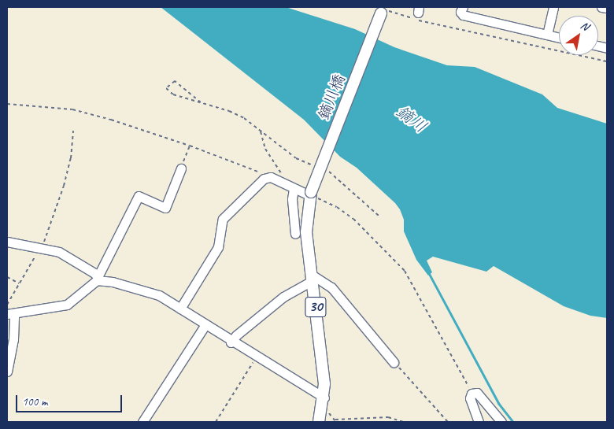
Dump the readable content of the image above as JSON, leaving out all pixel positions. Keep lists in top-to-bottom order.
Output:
{
  "streets": {
    "main road": ["鏑川橋", "30"]
  },
  "crossings": [
    ["鏑川橋", "30"]
  ],
  "water": ["鏑川"],
  "scale_bar": "100 m",
  "north": "top right"
}
